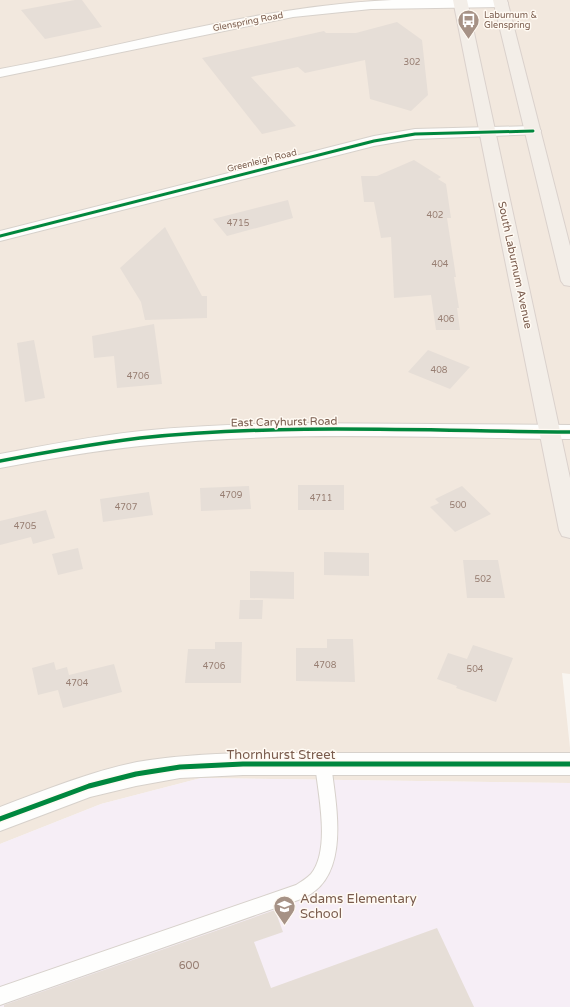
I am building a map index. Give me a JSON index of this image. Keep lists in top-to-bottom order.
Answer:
{
  "streets": {
    "main road": ["South Laburnum Avenue"],
    "street": [
      "Glenspring Road",
      "Greenleigh Road",
      "East Caryhurst Road",
      "Thornhurst Street"
    ]
  },
  "crossings": [
    ["Glenspring Road", "South Laburnum Avenue"],
    ["Greenleigh Road", "South Laburnum Avenue"],
    ["South Laburnum Avenue", "East Caryhurst Road"]
  ],
  "places": {
    "bus stop": ["Laburnum & Glenspring"],
    "school or university": ["Adams Elementary School"]
  },
  "house_numbers": [
    "302",
    "402",
    "4715",
    "404",
    "406",
    "408",
    "4706",
    "4709",
    "4711",
    "500",
    "4707",
    "4705",
    "502",
    "4708",
    "4706",
    "504",
    "4704",
    "600"
  ]
}
